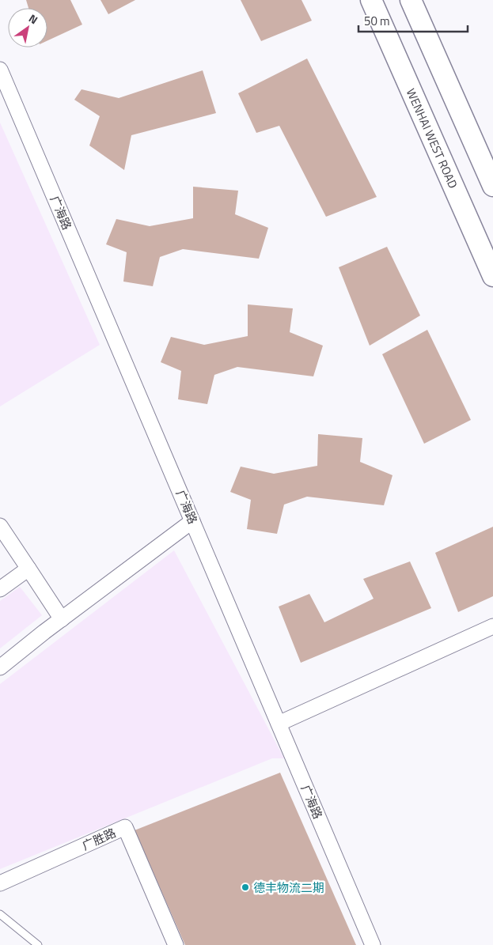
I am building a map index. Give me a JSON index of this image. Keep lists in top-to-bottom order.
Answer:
{
  "streets": {
    "main road": ["WENHAI WEST ROAD"],
    "street": ["广海路", "广胜路"]
  },
  "places": ["德丰物流二期"],
  "scale_bar": "50 m",
  "north": "top right"
}
